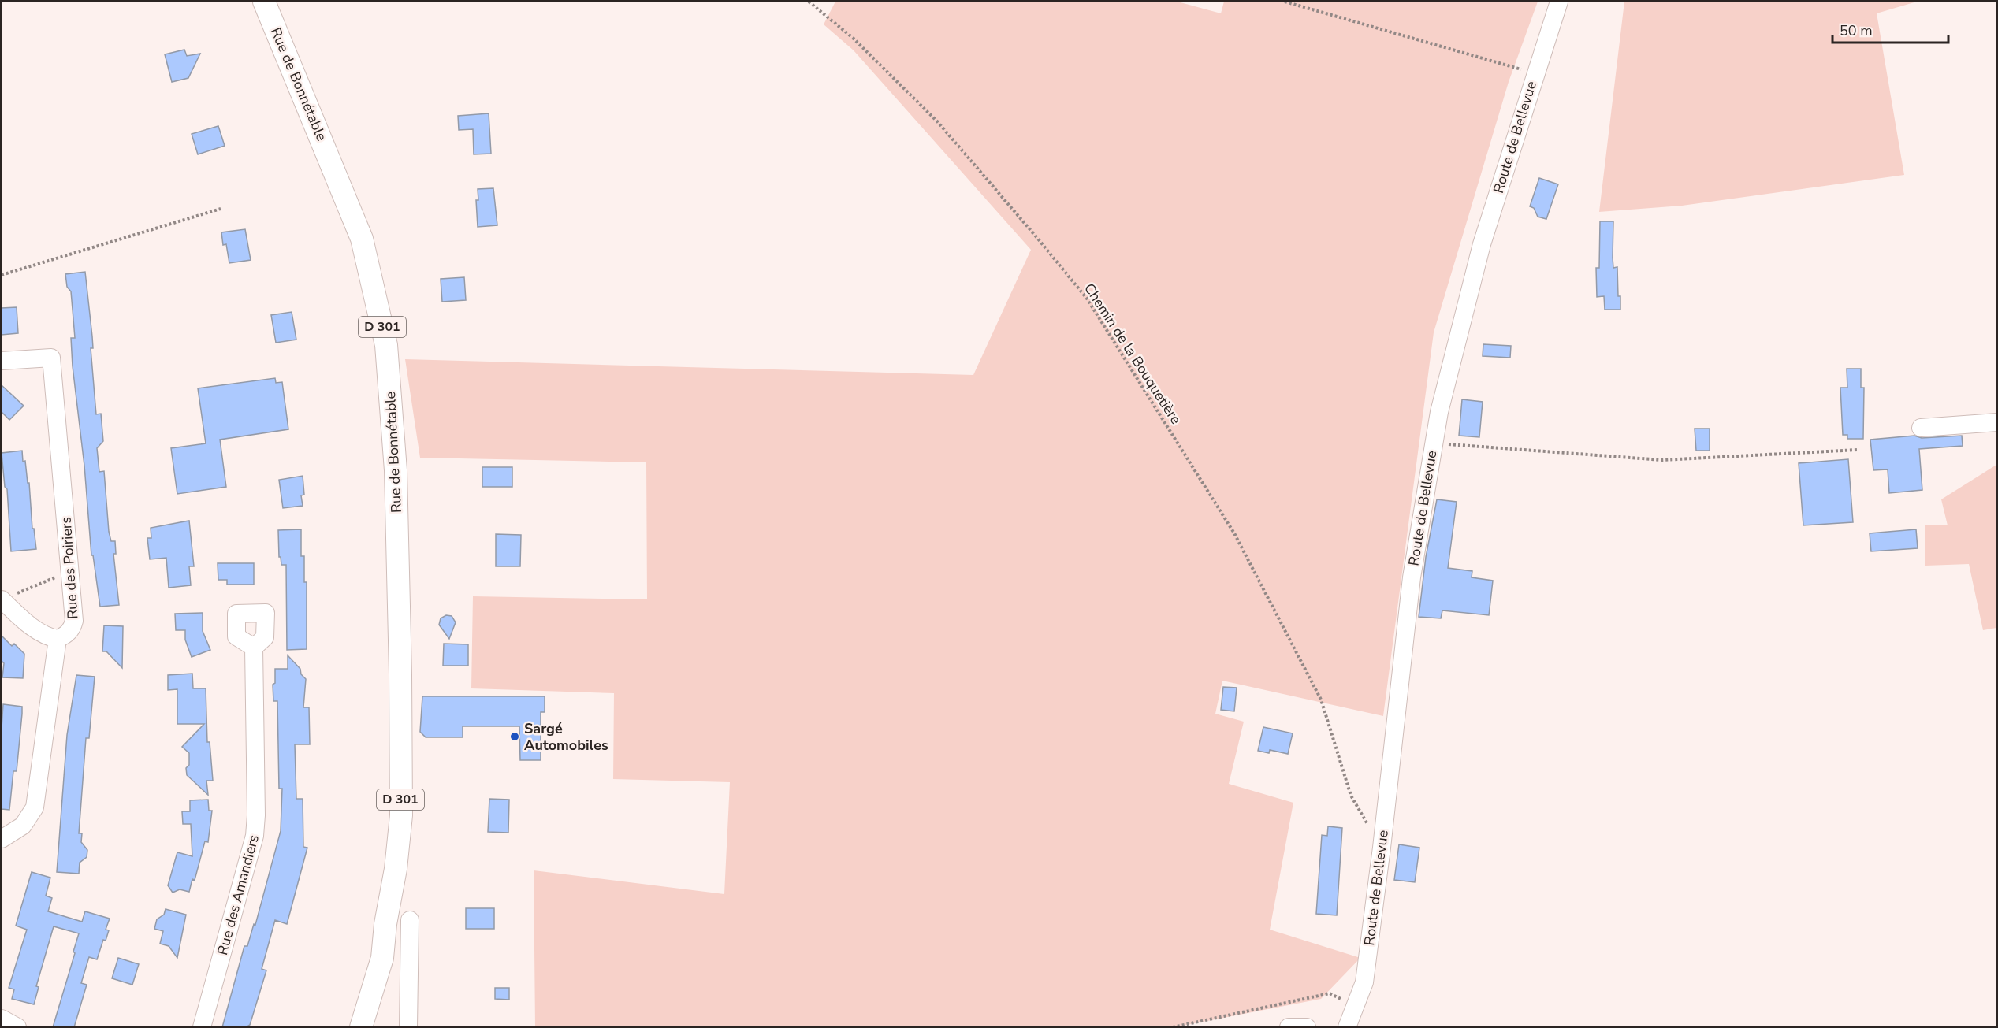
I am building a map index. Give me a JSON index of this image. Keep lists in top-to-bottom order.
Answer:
{
  "streets": {
    "main road": ["Rue de Bonnétable", "D 301"],
    "street": ["Route de Bellevue", "Rue des Poiriers", "Rue des Amandiers"],
    "path": ["Chemin de la Bouquetière"]
  },
  "crossings": [
    ["Rue de Bonnétable", "D 301"],
    ["Route de Bellevue", "Chemin de la Bouquetière"]
  ],
  "places": ["Sargé Automobiles"],
  "scale_bar": "50 m"
}
